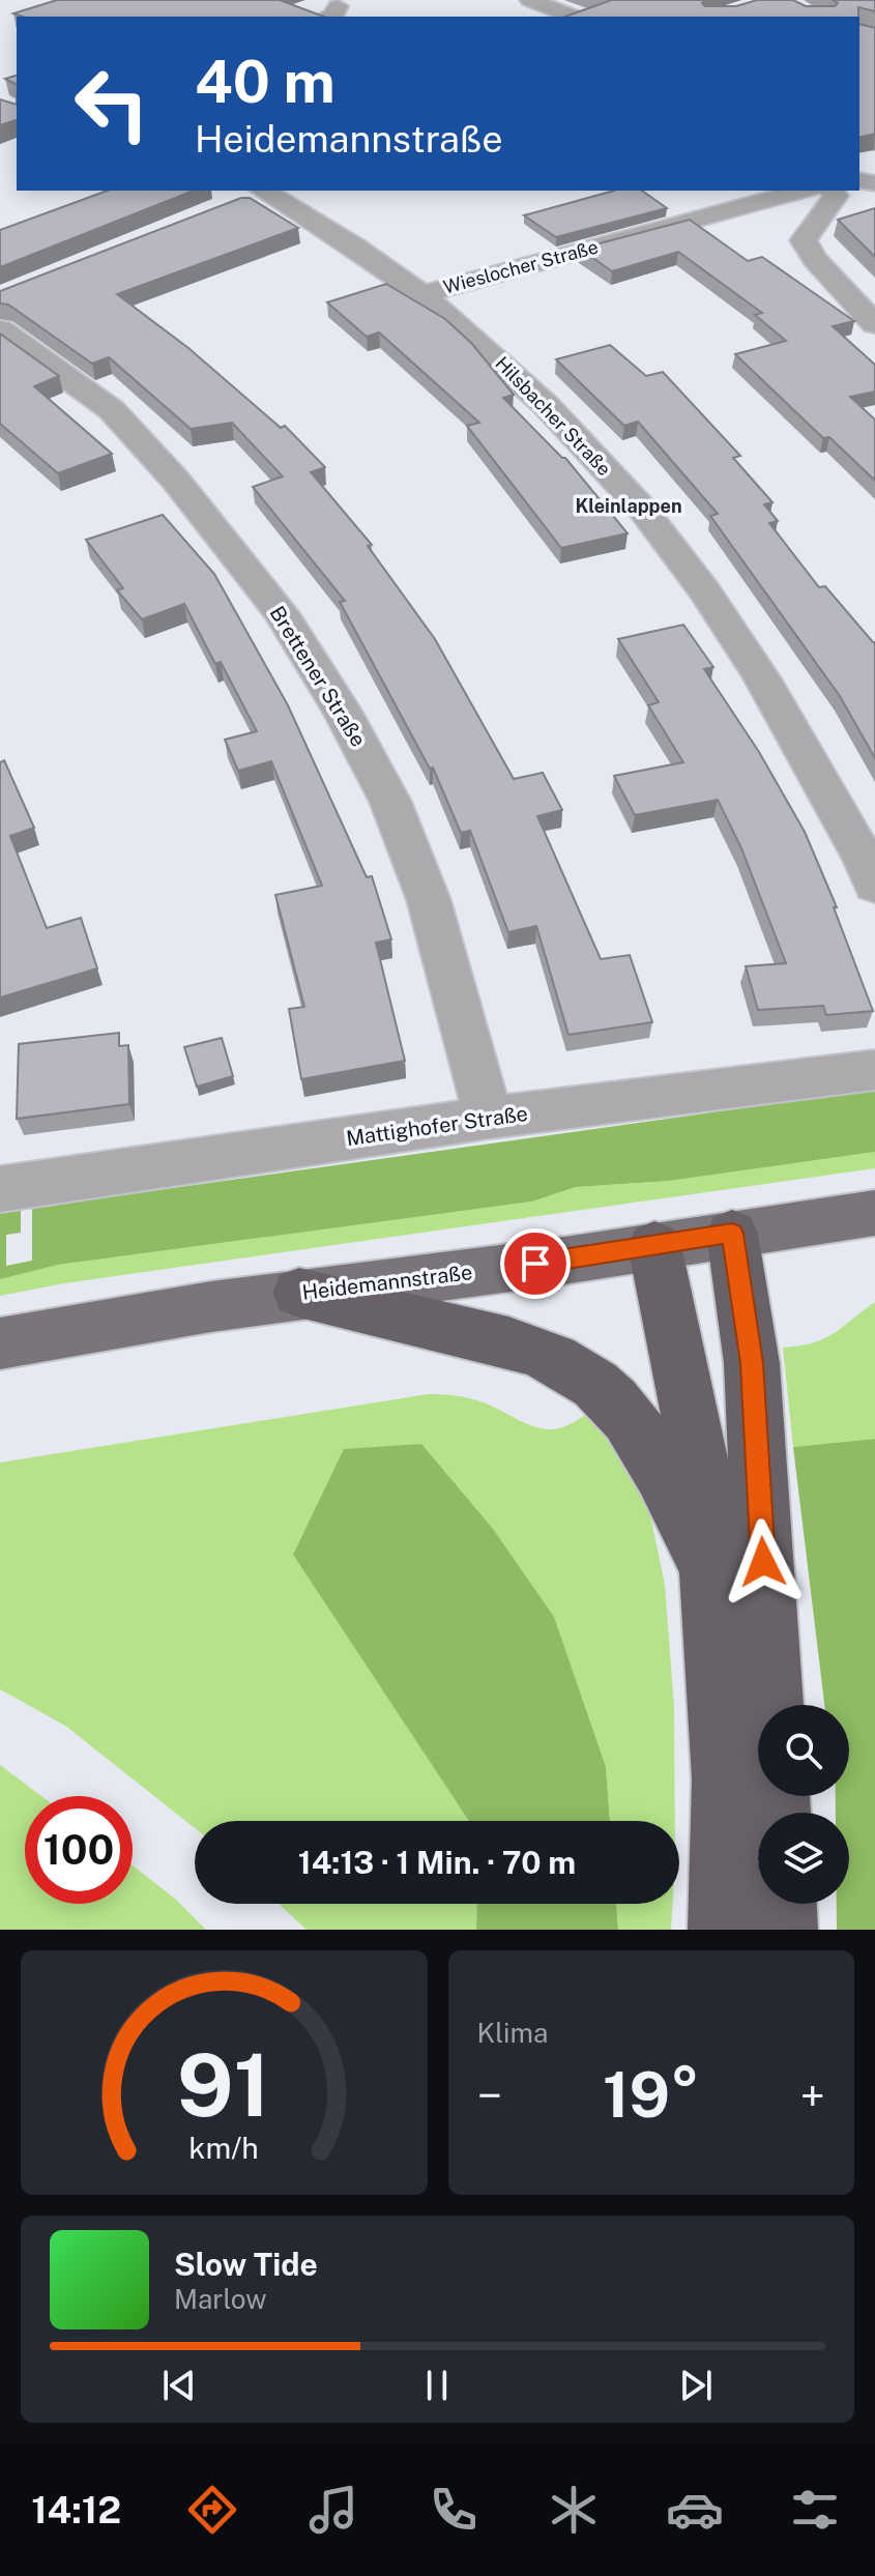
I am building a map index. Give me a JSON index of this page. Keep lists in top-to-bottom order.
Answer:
{
  "streets": {
    "main road": ["Heidemannstraße"],
    "street": [
      "Wieslocher Straße",
      "Hilsbacher Straße",
      "Brettener Straße",
      "Mattighofer Straße"
    ]
  },
  "crossings": [
    ["Wieslocher Straße", "Hilsbacher Straße"],
    ["Brettener Straße", "Mattighofer Straße"]
  ],
  "districts": ["Kleinlappen"],
  "page": {
    "turn": ["40 m", "Heidemannstraße"],
    "limit": "100",
    "trip": "14:13 · 1 Min. · 70 m",
    "tile": "Klima",
    "heat": ["−", "19°", "+"],
    "song": ["Slow Tide", "Marlow"],
    "tabs": "14:12",
    "gauge": ["91", "km/h"]
  }
}
